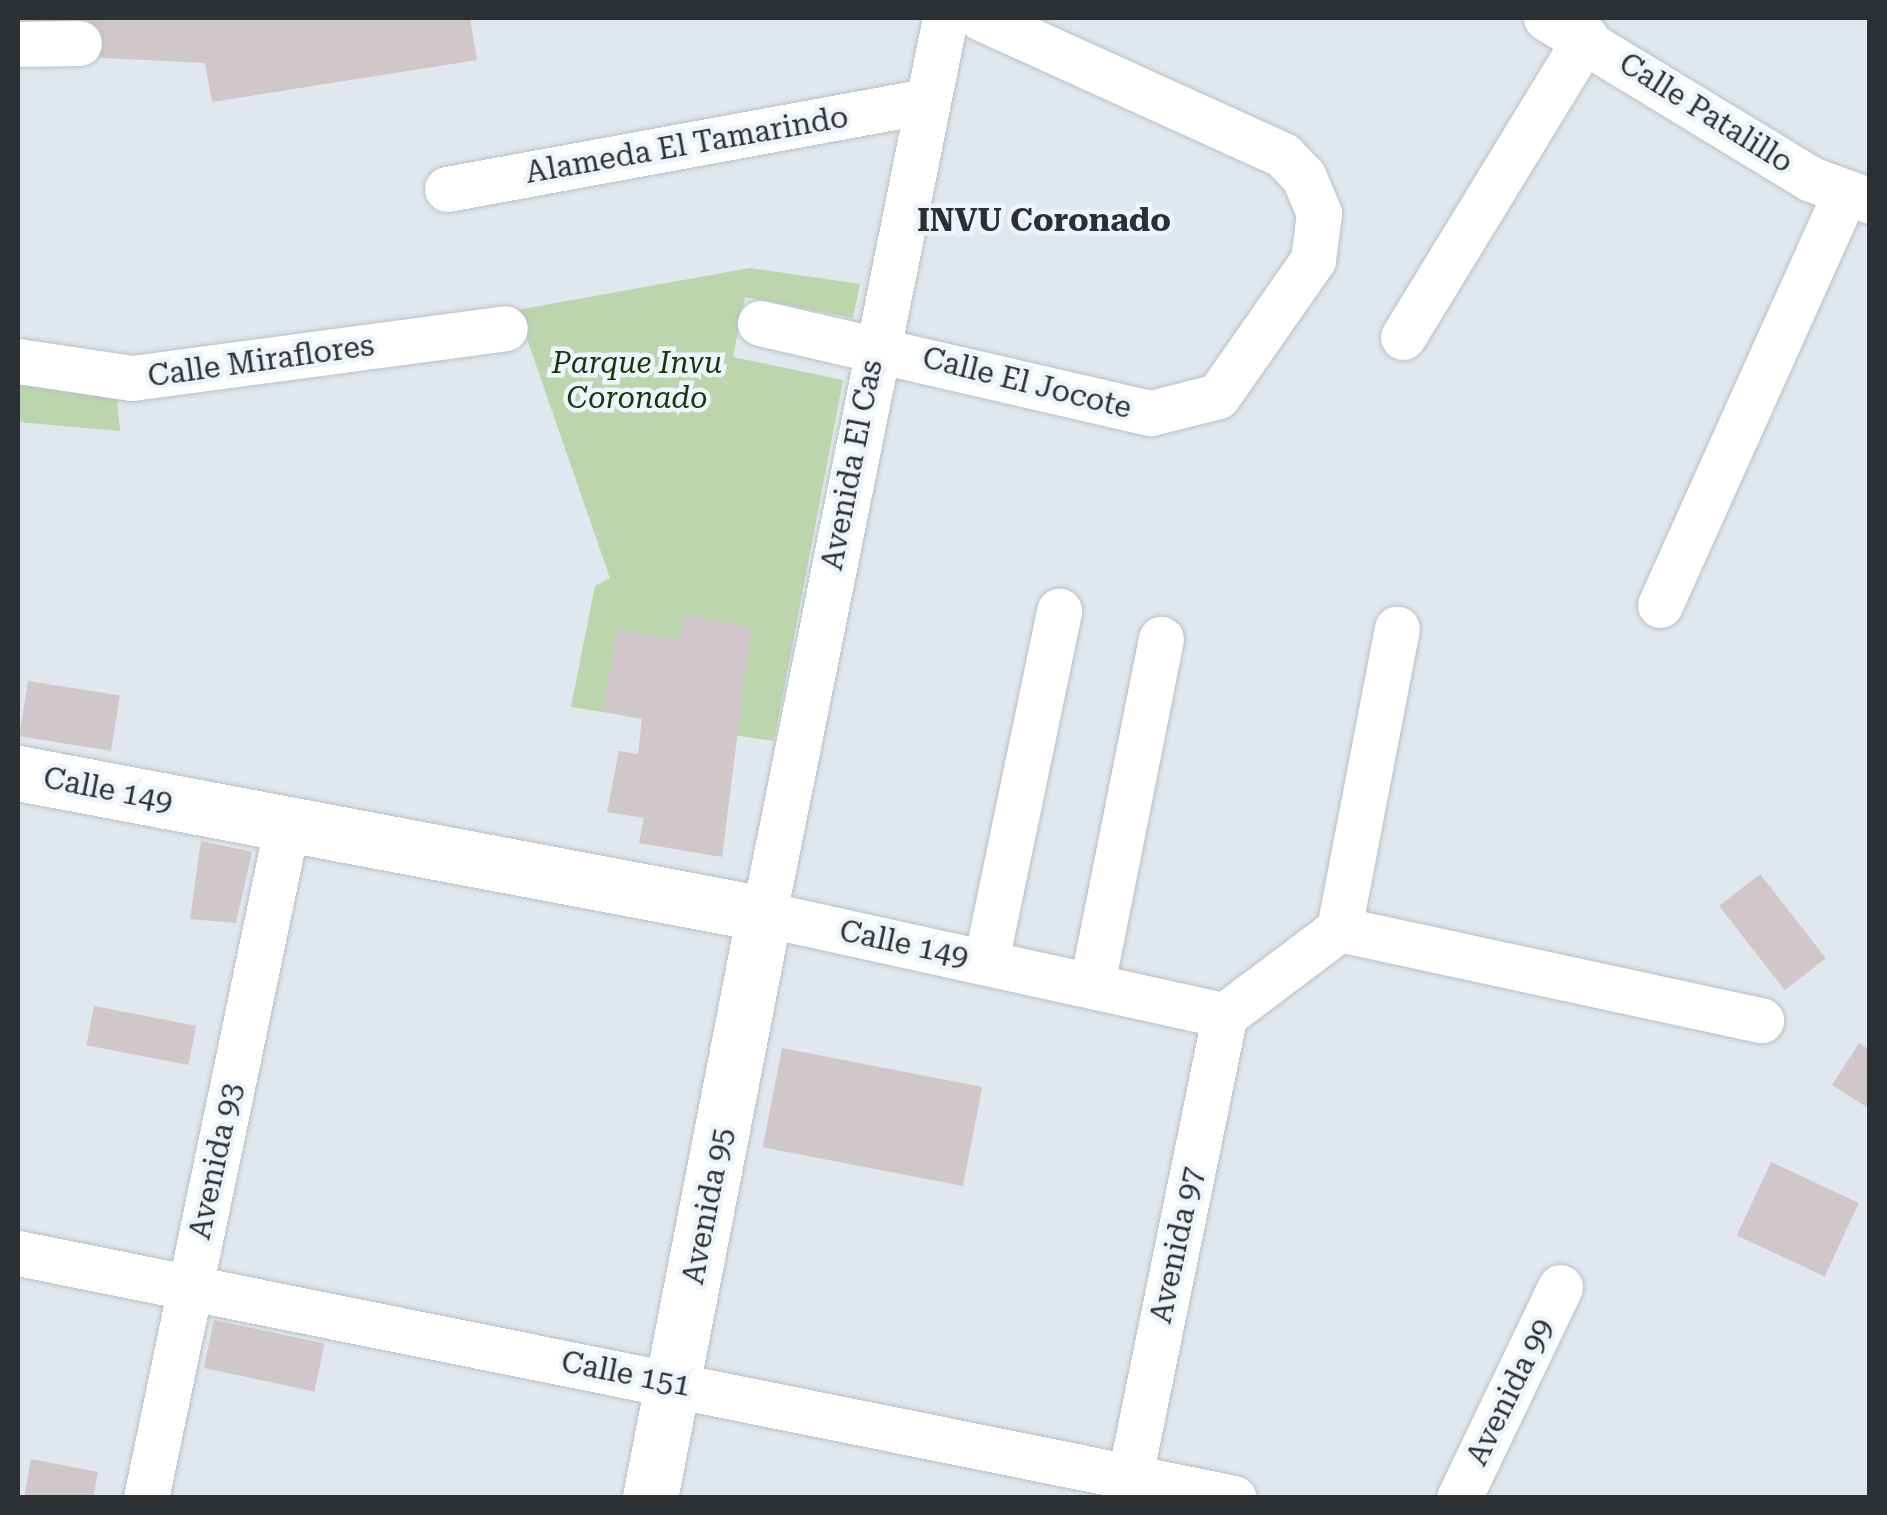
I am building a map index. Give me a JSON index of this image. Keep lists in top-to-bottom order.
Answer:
{
  "streets": {
    "main road": ["Calle 149", "Avenida 95"],
    "street": [
      "Calle Patalillo",
      "Alameda El Tamarindo",
      "Calle Miraflores",
      "Calle El Jocote",
      "Avenida El Cas",
      "Avenida 93",
      "Avenida 97",
      "Calle 151",
      "Avenida 99"
    ]
  },
  "crossings": [
    ["Alameda El Tamarindo", "Avenida El Cas"],
    ["Calle El Jocote", "Avenida El Cas"],
    ["Avenida El Cas", "Calle 149"],
    ["Avenida El Cas", "Avenida 95"],
    ["Calle 149", "Avenida 93"],
    ["Calle 149", "Avenida 95"],
    ["Calle 149", "Avenida 97"],
    ["Avenida 93", "Calle 151"],
    ["Avenida 95", "Calle 151"],
    ["Avenida 97", "Calle 151"]
  ],
  "districts": ["INVU Coronado"],
  "parks": ["Parque Invu Coronado"]
}
